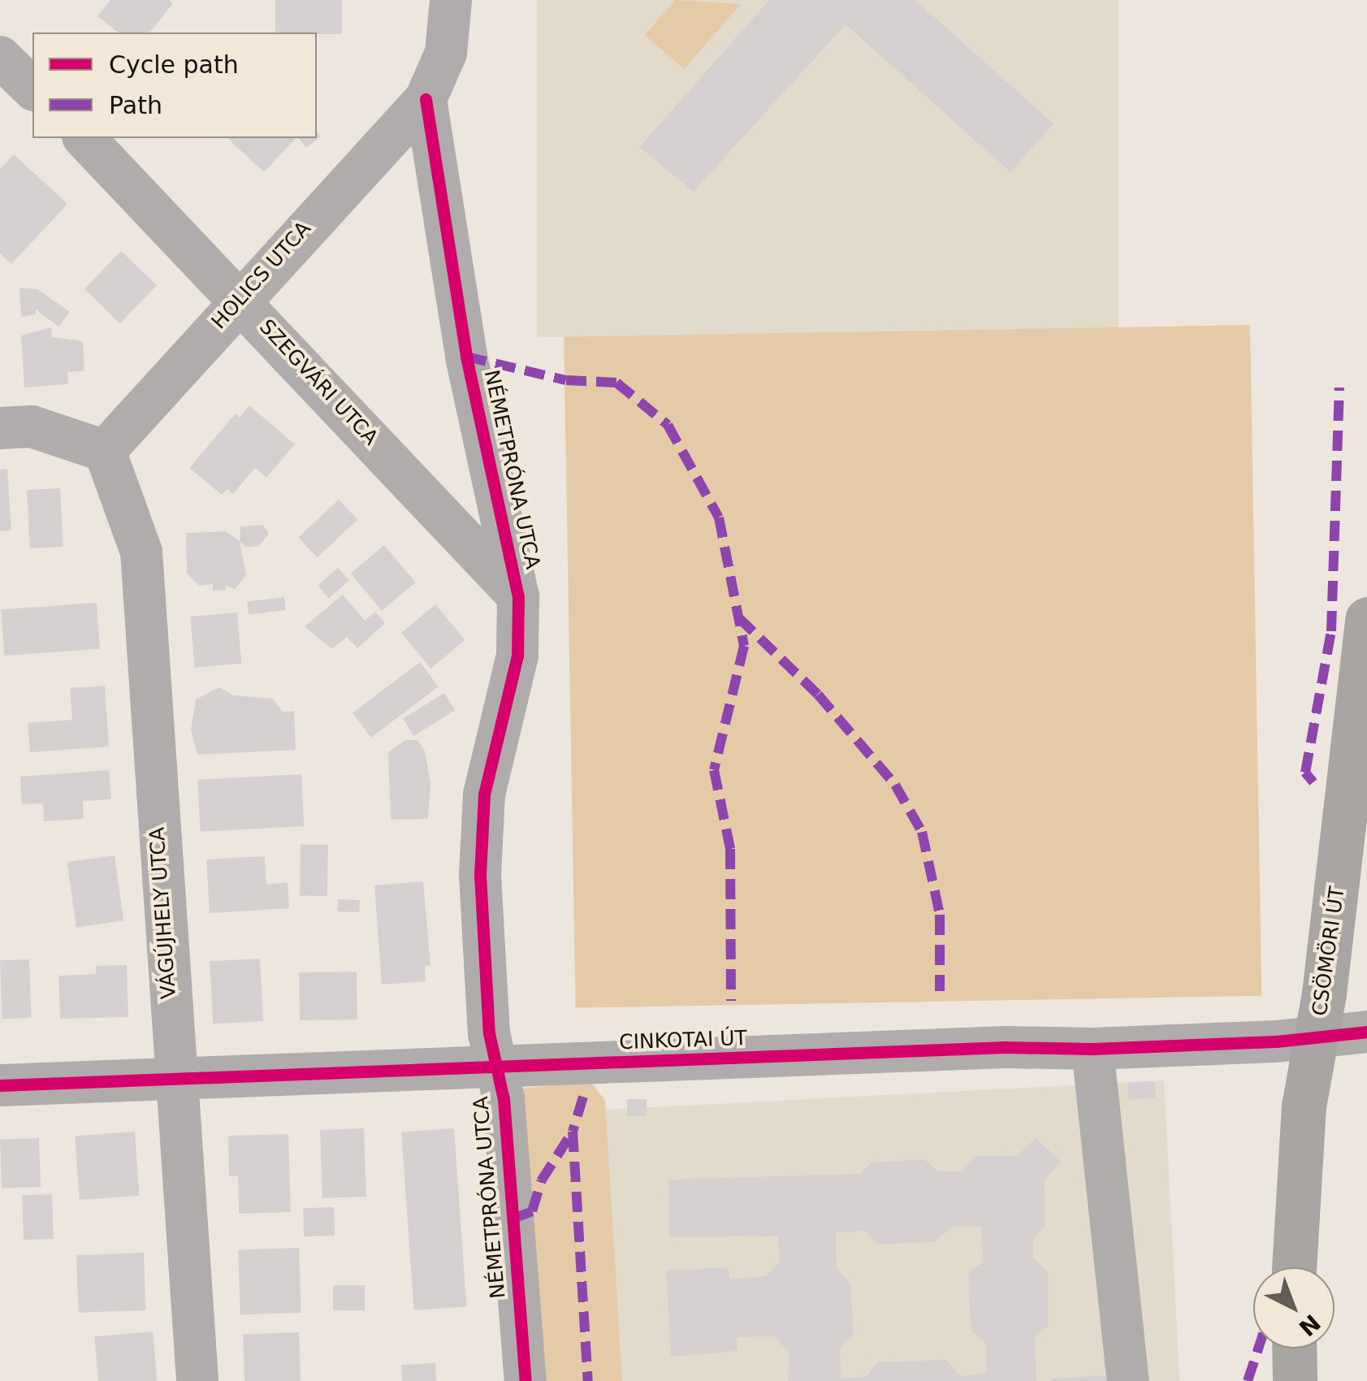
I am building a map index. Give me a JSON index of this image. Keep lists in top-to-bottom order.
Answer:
{
  "streets": {
    "main road": ["CSÖMÖRI ÚT"],
    "street": [
      "HOLICS UTCA",
      "SZEGVÁRI UTCA",
      "NÉMETPRÓNA UTCA",
      "VÁGÚJHELY UTCA",
      "CINKOTAI ÚT"
    ]
  },
  "crossings": [
    ["HOLICS UTCA", "SZEGVÁRI UTCA"],
    ["HOLICS UTCA", "NÉMETPRÓNA UTCA"],
    ["HOLICS UTCA", "VÁGÚJHELY UTCA"],
    ["SZEGVÁRI UTCA", "NÉMETPRÓNA UTCA"],
    ["NÉMETPRÓNA UTCA", "CINKOTAI ÚT"],
    ["VÁGÚJHELY UTCA", "CINKOTAI ÚT"],
    ["CSÖMÖRI ÚT", "CINKOTAI ÚT"]
  ],
  "legend": ["Cycle path", "Path"],
  "north": "bottom right"
}
